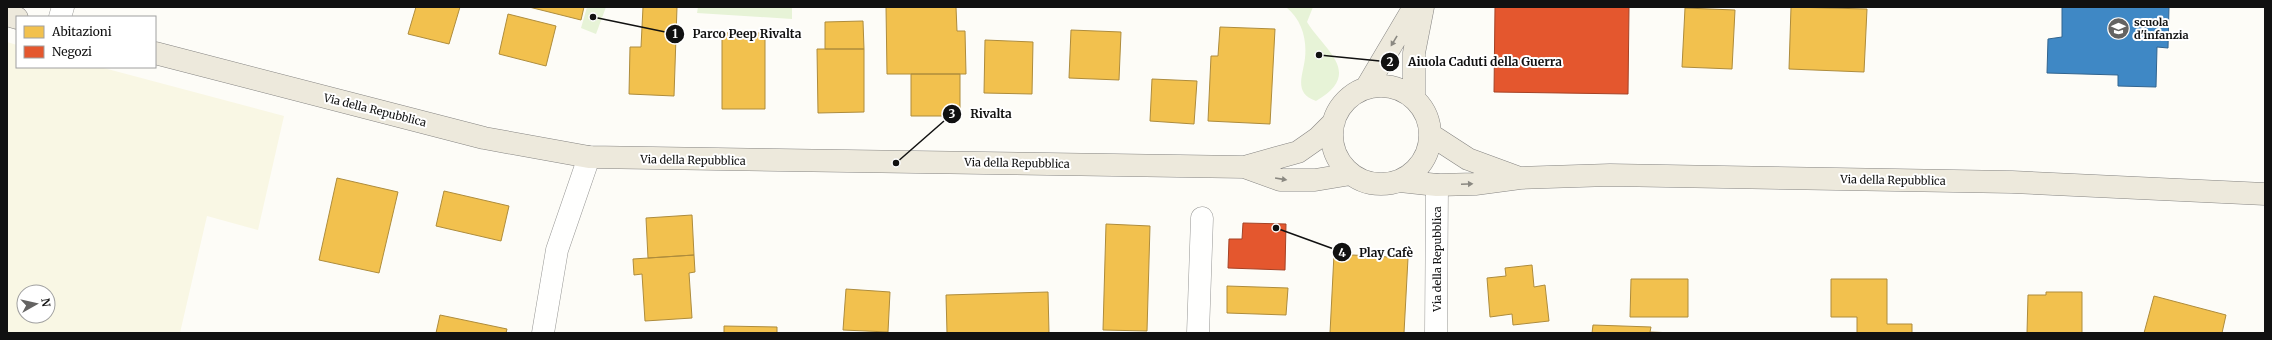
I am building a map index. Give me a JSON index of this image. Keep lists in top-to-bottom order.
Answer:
{
  "streets": {
    "main road": ["Via della Repubblica"]
  },
  "places": {
    "other": [
      "Parco Peep Rivalta",
      "Aiuola Caduti della Guerra",
      "Rivalta",
      "Play Cafè"
    ],
    "school or university": ["scuola d'infanzia"]
  },
  "legend": ["Abitazioni", "Negozi"],
  "north": "right"
}
